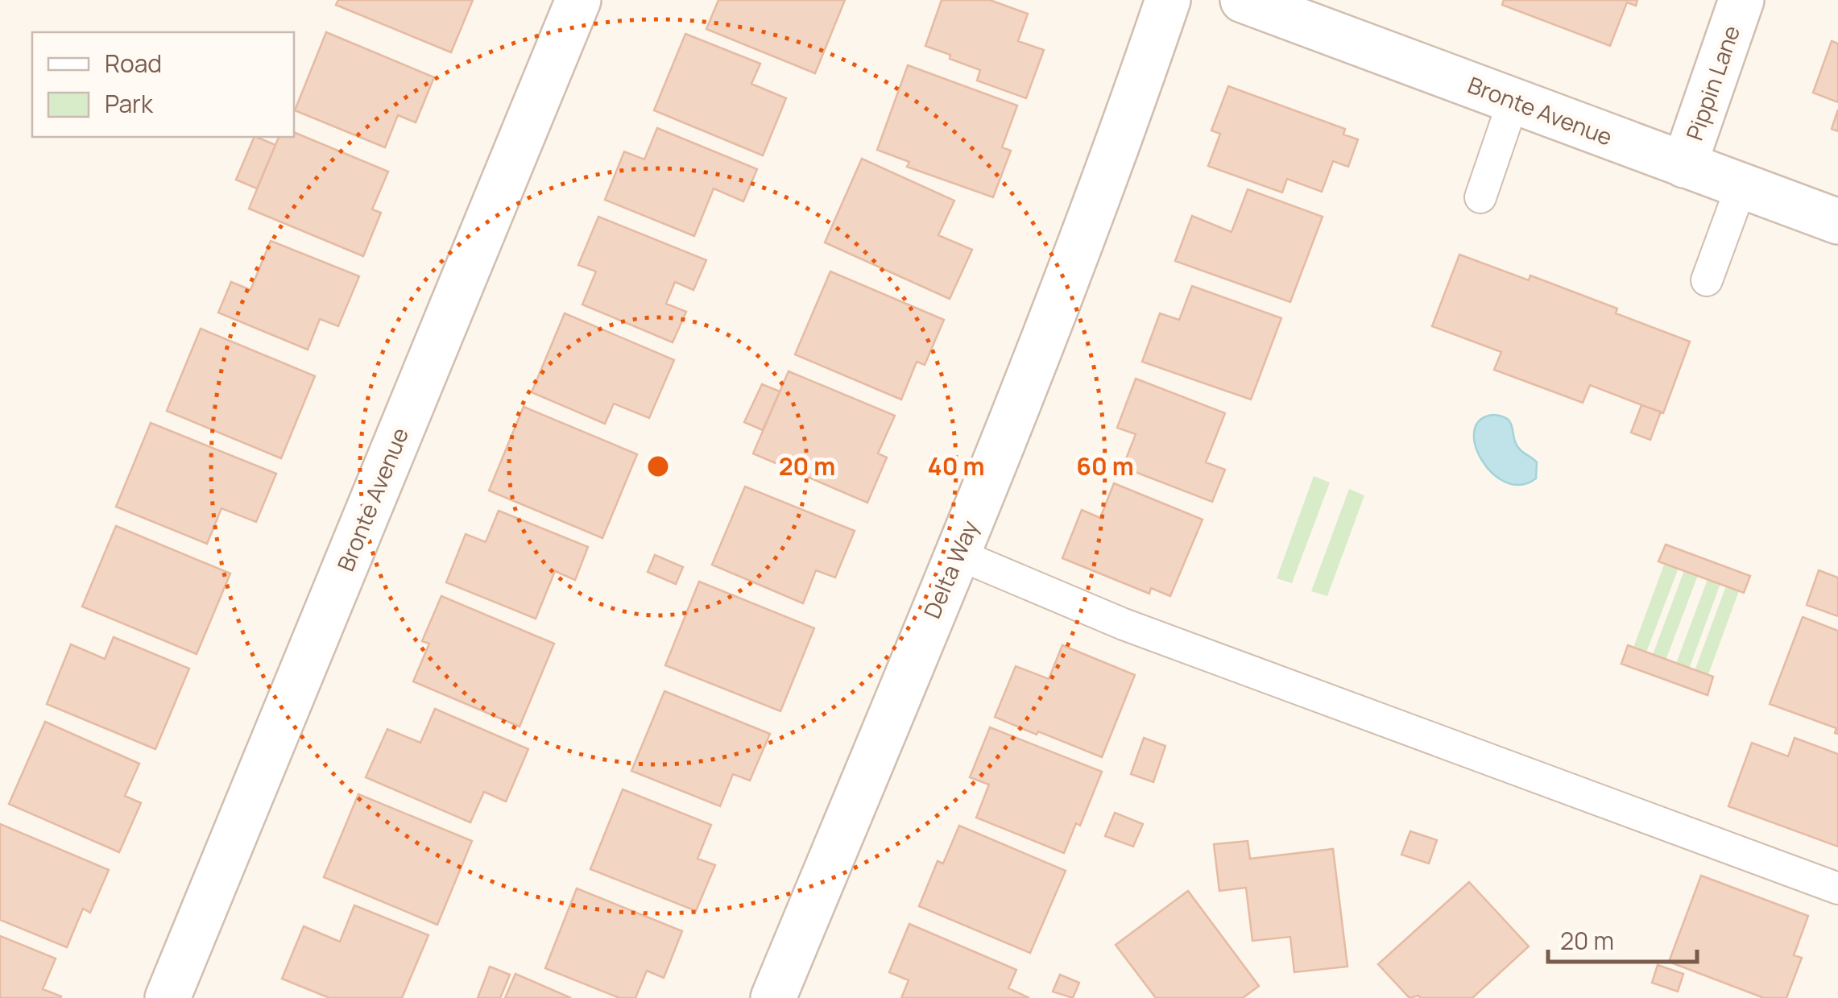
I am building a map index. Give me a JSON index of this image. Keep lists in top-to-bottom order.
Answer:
{
  "streets": {
    "street": ["Pippin Lane", "Bronte Avenue", "Delta Way"]
  },
  "crossings": [
    ["Pippin Lane", "Bronte Avenue"]
  ],
  "legend": ["Road", "Park"],
  "scale_bar": "20 m",
  "rings": ["20 m", "40 m", "60 m"]
}
